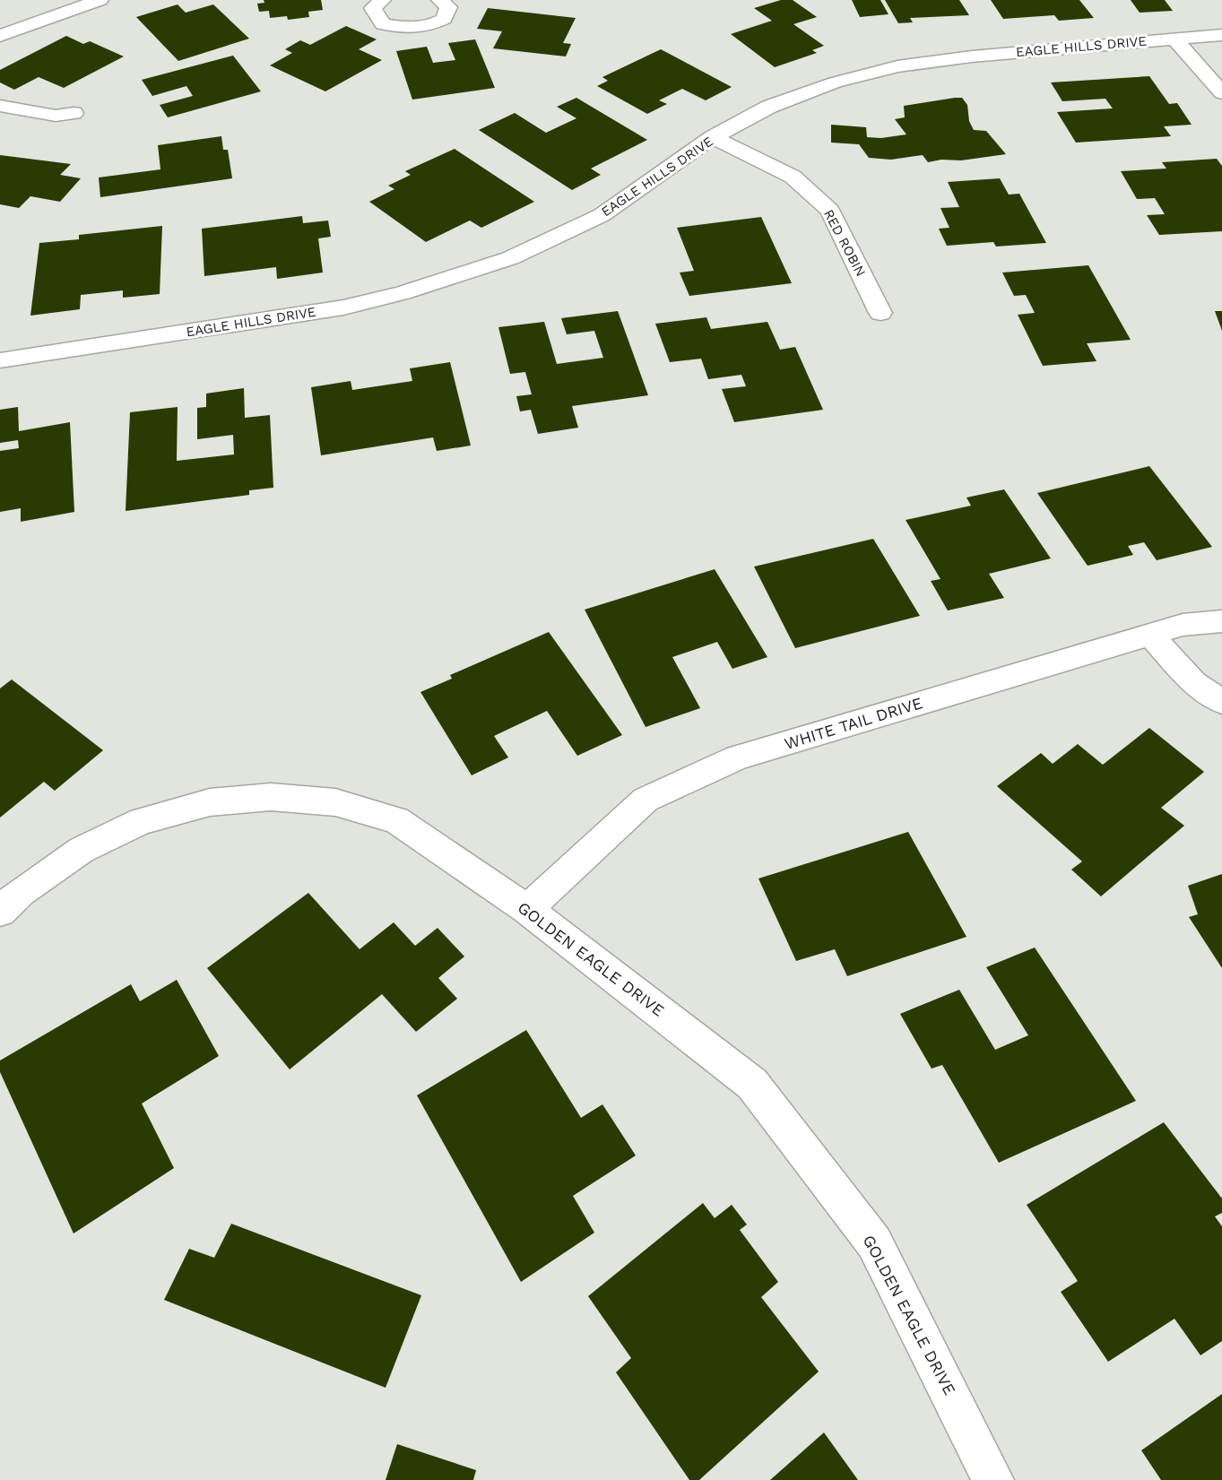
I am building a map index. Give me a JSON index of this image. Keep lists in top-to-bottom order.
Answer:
{
  "streets": {
    "street": [
      "EAGLE HILLS DRIVE",
      "RED ROBIN",
      "WHITE TAIL DRIVE",
      "GOLDEN EAGLE DRIVE"
    ]
  },
  "crossings": [
    ["EAGLE HILLS DRIVE", "RED ROBIN"],
    ["WHITE TAIL DRIVE", "GOLDEN EAGLE DRIVE"]
  ]
}
